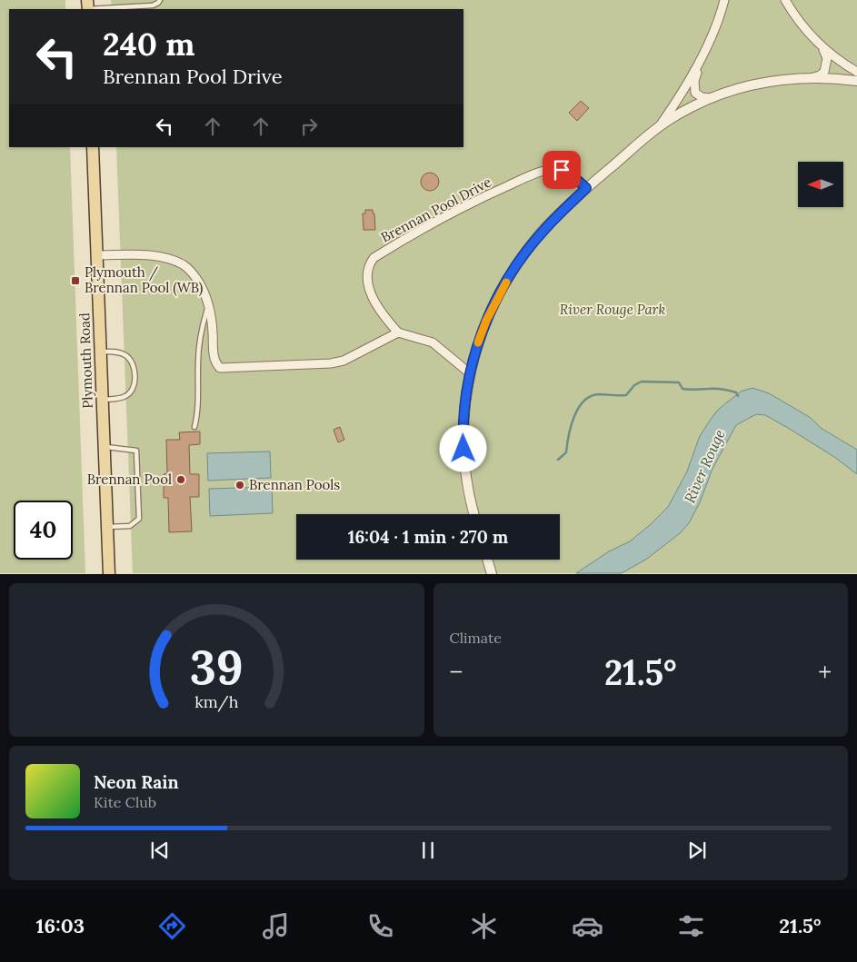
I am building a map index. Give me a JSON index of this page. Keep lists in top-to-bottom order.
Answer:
{
  "streets": {
    "main road": ["Plymouth Road"],
    "street": ["Brennan Pool Drive"]
  },
  "water": ["River Rouge"],
  "parks": ["River Rouge Park"],
  "places": {
    "transit": ["Plymouth / Brennan Pool (WB)"],
    "other": ["Brennan Pool", "Brennan Pools"]
  },
  "north": "left",
  "page": {
    "turn": ["240 m", "Brennan Pool Drive"],
    "limit": "40",
    "trip": "16:04 · 1 min · 270 m",
    "tile": "Climate",
    "heat": ["−", "21.5°", "+"],
    "song": ["Neon Rain", "Kite Club"],
    "tabs": ["16:03", "21.5°"],
    "gauge": ["39", "km/h"]
  }
}
